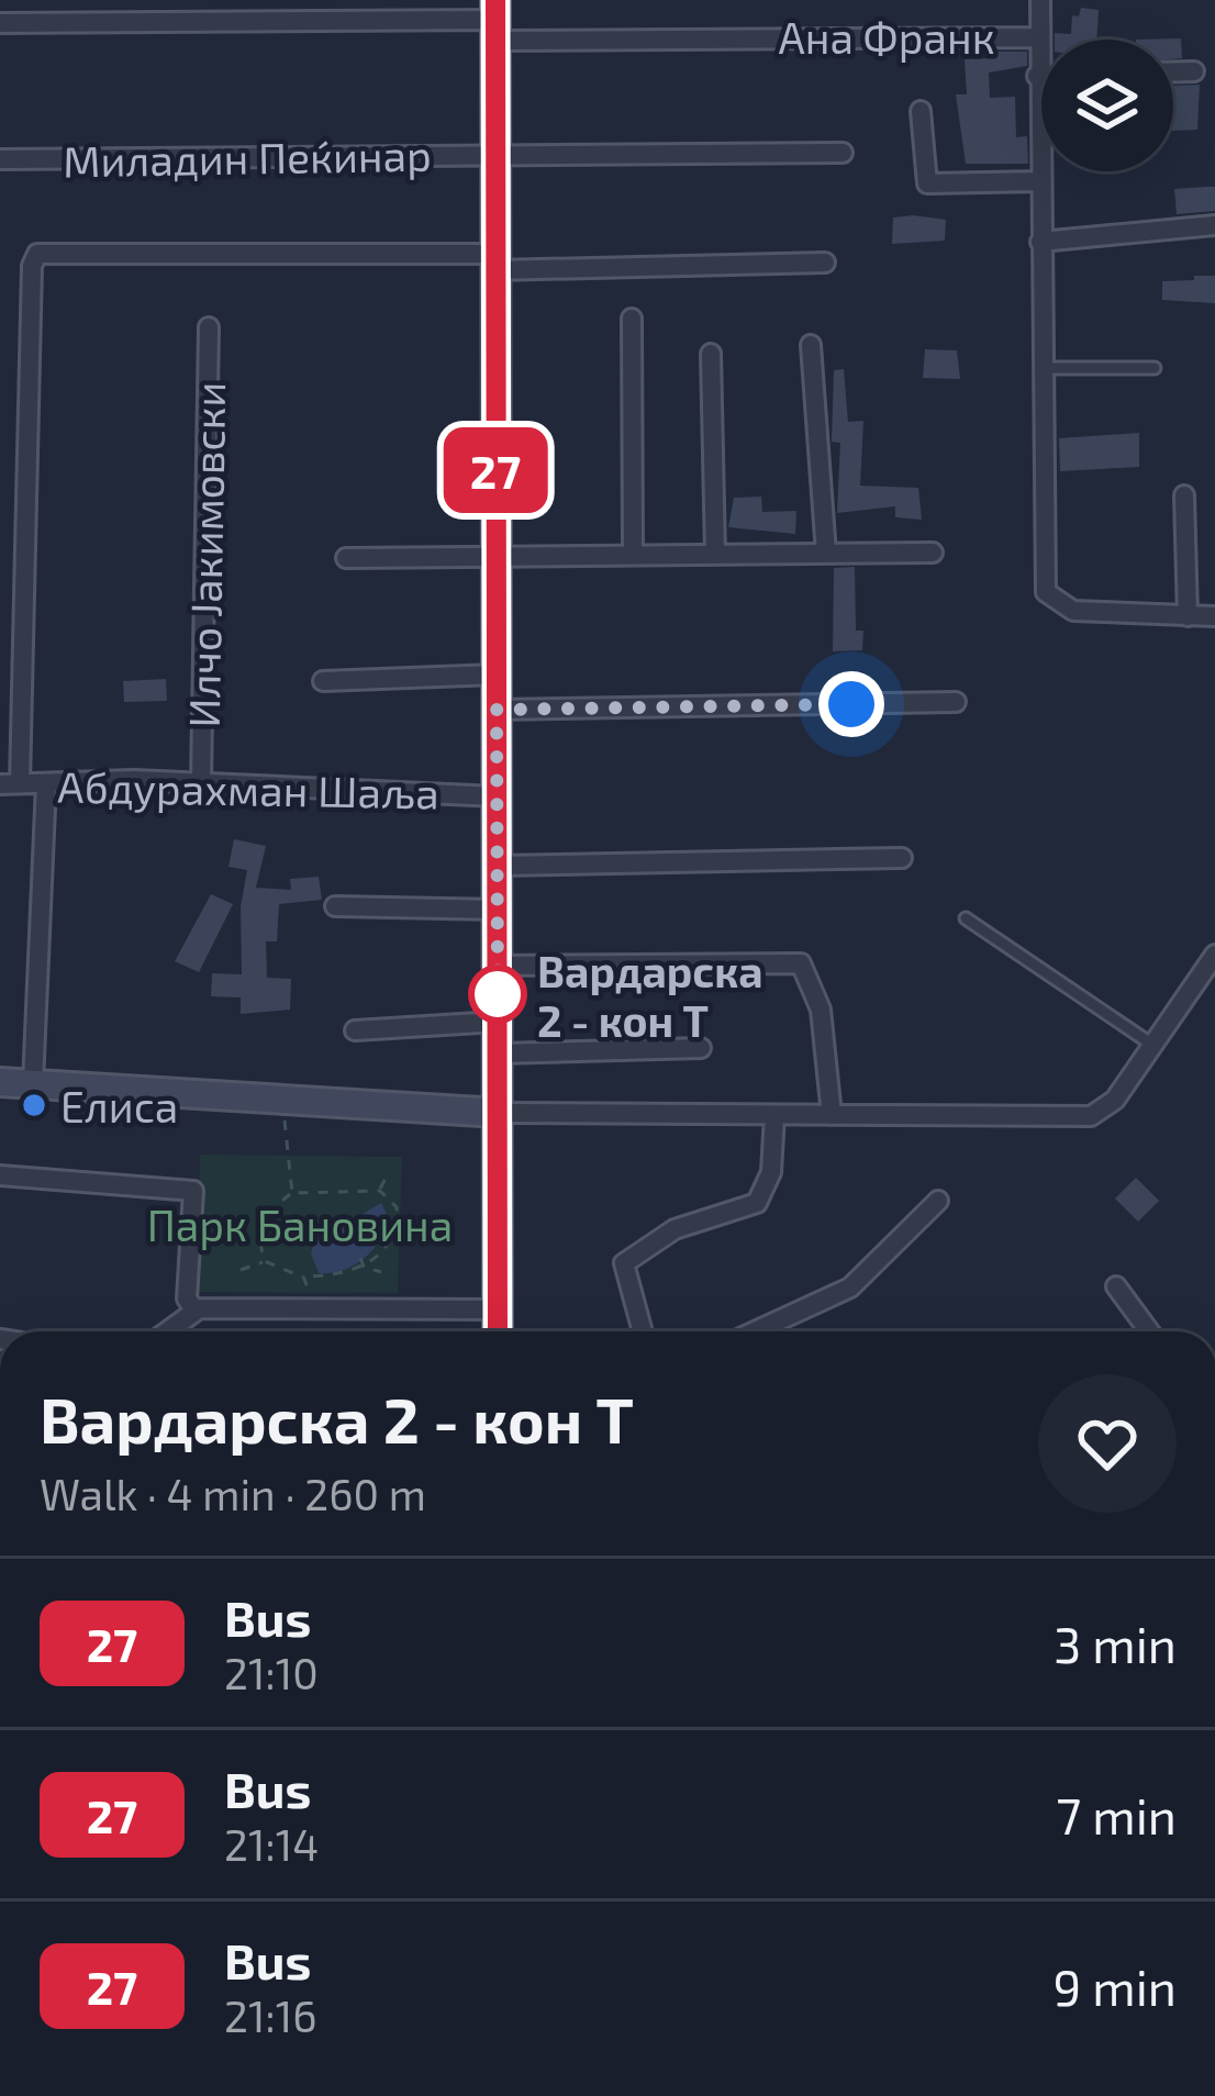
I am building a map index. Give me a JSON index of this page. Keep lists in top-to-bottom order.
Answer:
{
  "streets": {
    "street": [
      "Ана Франк",
      "Миладин Пеќинар",
      "Илчо Јакимовски",
      "Абдурахман Шаља"
    ]
  },
  "crossings": [
    ["Илчо Јакимовски", "Абдурахман Шаља"]
  ],
  "parks": ["Парк Бановина"],
  "places": ["Вардарска 2 - кон Т", "Елиса"],
  "lines": ["bus line 27"],
  "page": {
    "on_map": "27",
    "heading": ["Вардарска 2 - кон Т", "Walk · 4 min · 260 m"],
    "list": [
      {
        "mark": "27",
        "name": "Bus",
        "note": "21:10",
        "value": "3 min"
      },
      {
        "mark": "27",
        "name": "Bus",
        "note": "21:14",
        "value": "7 min"
      },
      {
        "mark": "27",
        "name": "Bus",
        "note": "21:16",
        "value": "9 min"
      }
    ]
  }
}
